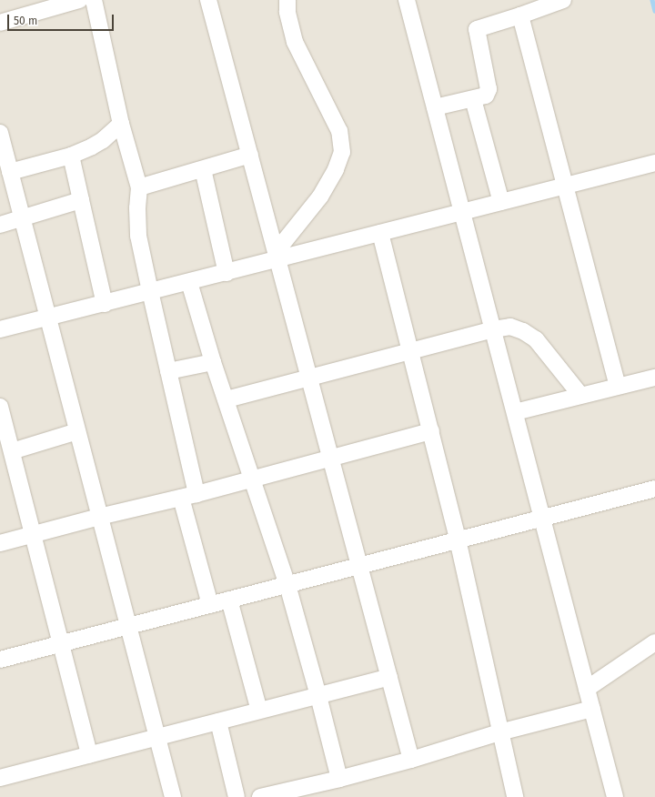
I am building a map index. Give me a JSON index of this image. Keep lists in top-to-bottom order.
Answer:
{
  "scale_bar": "50 m"
}
